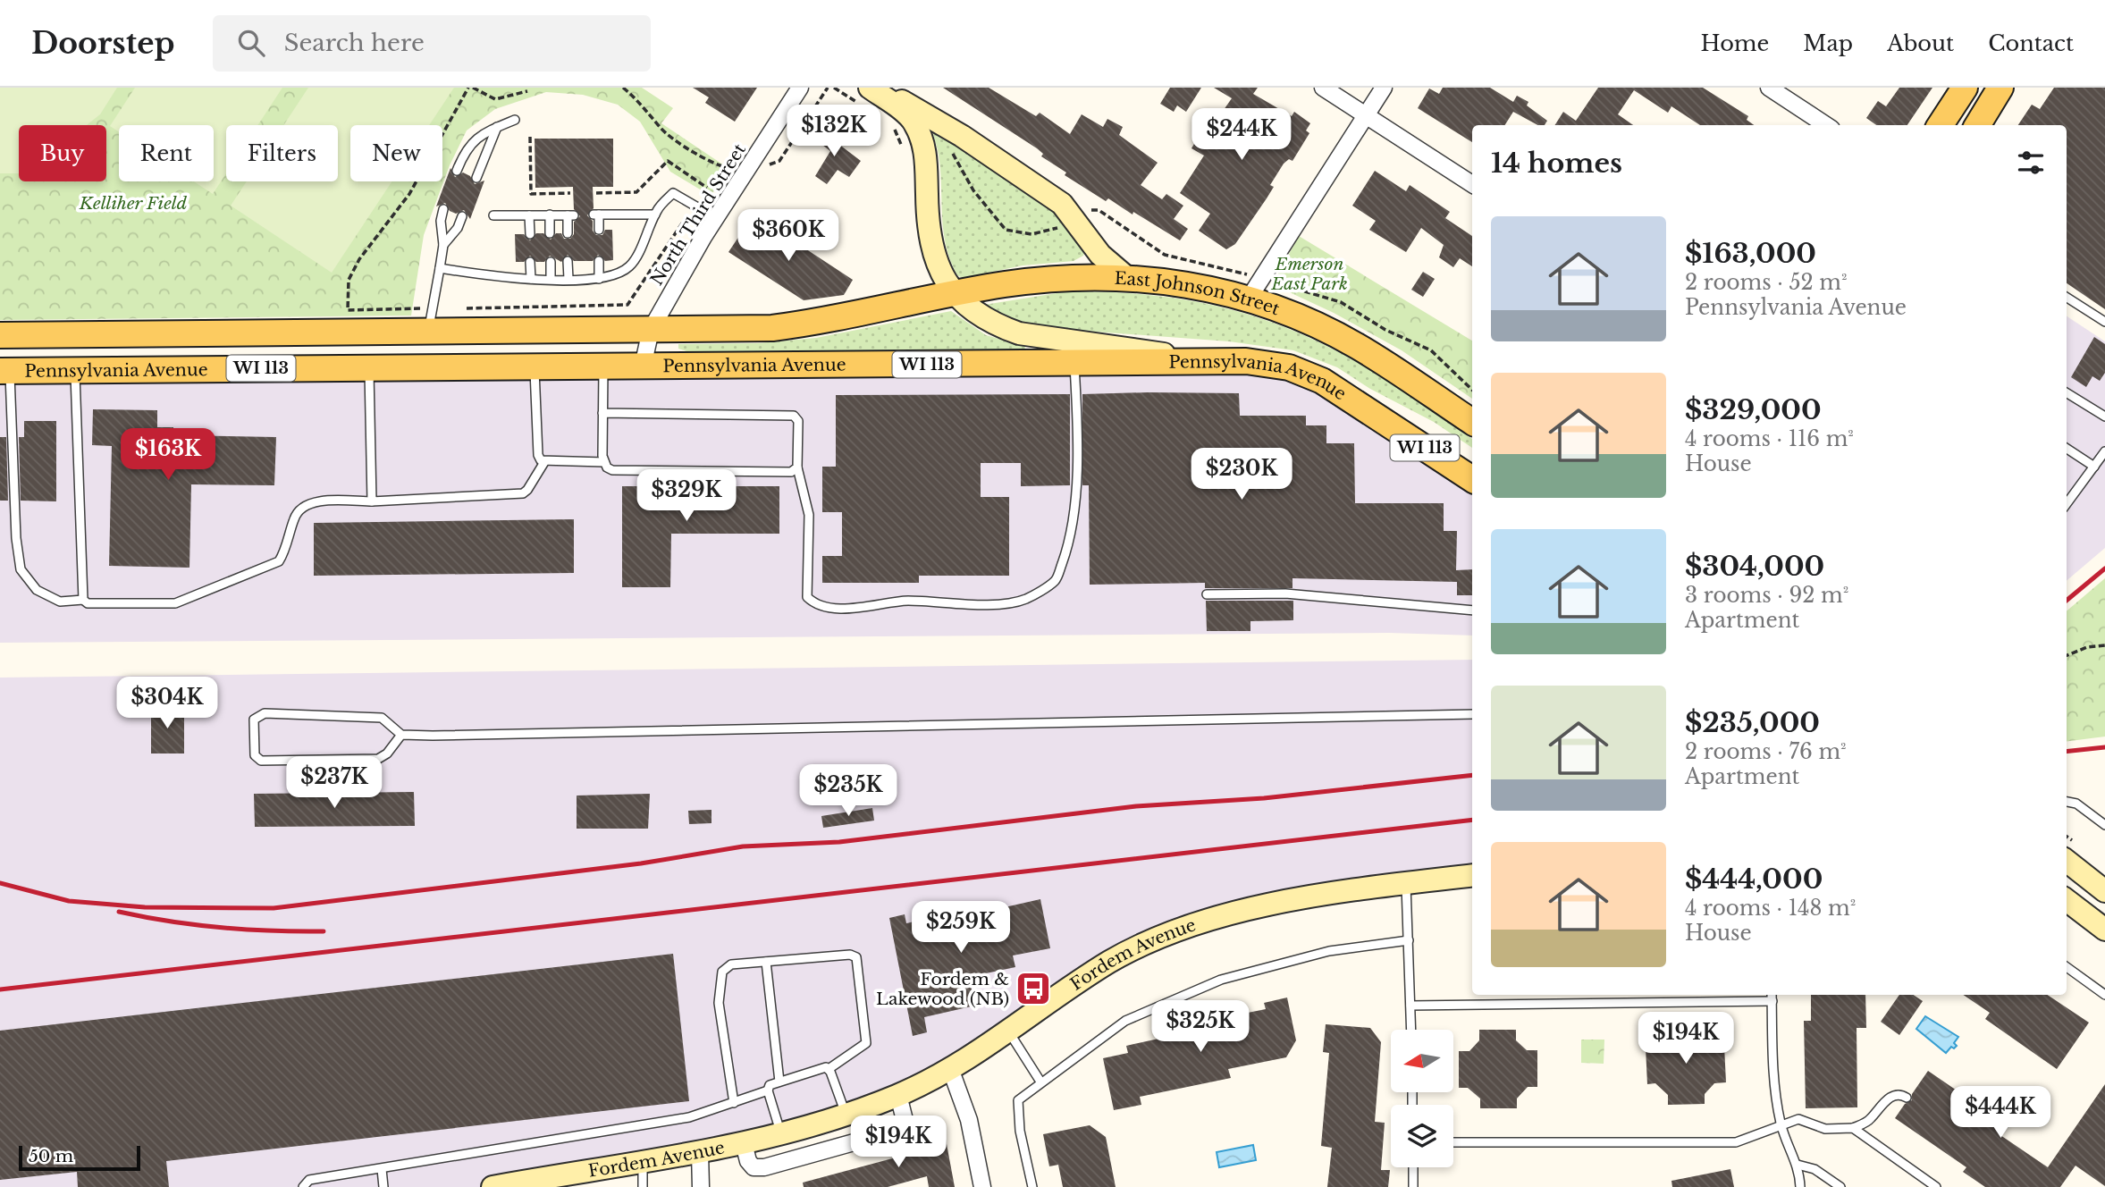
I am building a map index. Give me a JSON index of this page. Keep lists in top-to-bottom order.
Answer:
{
  "streets": {
    "main road": ["East Johnson Street", "WI 113", "Pennsylvania Avenue"],
    "street": ["North Third Street", "Fordem Avenue"]
  },
  "crossings": [
    ["North Third Street", "Pennsylvania Avenue"],
    ["East Johnson Street", "Pennsylvania Avenue"]
  ],
  "parks": ["Kelliher Field", "Emerson East Park"],
  "places": {
    "bus stop": ["Fordem & Lakewood (NB)"]
  },
  "scale_bar": "50 m",
  "north": "left",
  "page": {
    "header": "Doorstep",
    "search": "Search here",
    "nav": [
      "Home",
      "Map",
      "About",
      "Contact"
    ],
    "price": [
      "$132K",
      "$244K",
      "$360K",
      "$163K",
      "$230K",
      "$329K",
      "$304K",
      "$237K",
      "$235K",
      "$259K",
      "$325K",
      "$194K",
      "$444K",
      "$194K"
    ],
    "chip": [
      "Buy",
      "Rent",
      "Filters",
      "New"
    ],
    "heading": "14 homes",
    "list": [
      {
        "name": "$163,000",
        "note": "2 rooms · 52 m² · Pennsylvania Avenue"
      },
      {
        "name": "$329,000",
        "note": "4 rooms · 116 m² · House"
      },
      {
        "name": "$304,000",
        "note": "3 rooms · 92 m² · Apartment"
      },
      {
        "name": "$235,000",
        "note": "2 rooms · 76 m² · Apartment"
      },
      {
        "name": "$444,000",
        "note": "4 rooms · 148 m² · House"
      }
    ],
    "scale": "50 m"
  }
}
